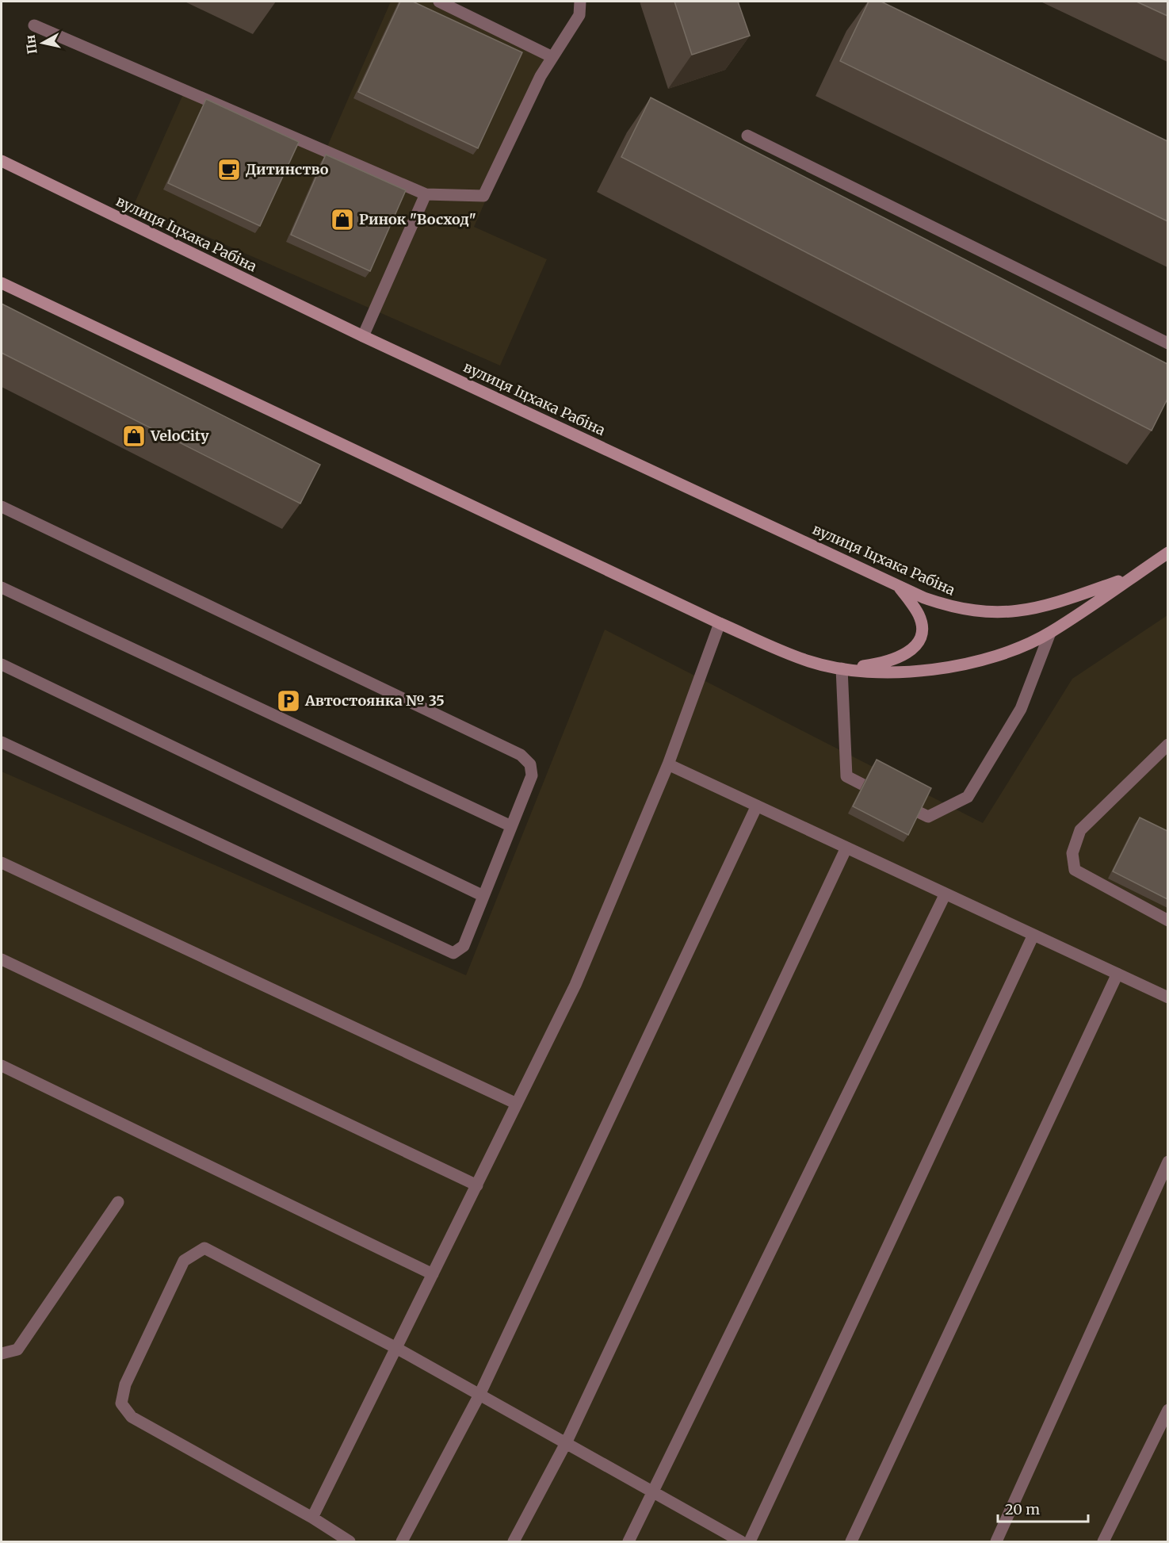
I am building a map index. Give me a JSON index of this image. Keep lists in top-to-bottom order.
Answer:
{
  "streets": {
    "main road": ["вулиця Іцхака Рабіна"]
  },
  "places": {
    "cafe": ["Дитинство"],
    "shop": ["Ринок \"Восход\"", "VeloCity"],
    "parking": ["Автостоянка № 35"]
  },
  "scale_bar": "20 m",
  "north": "left"
}
